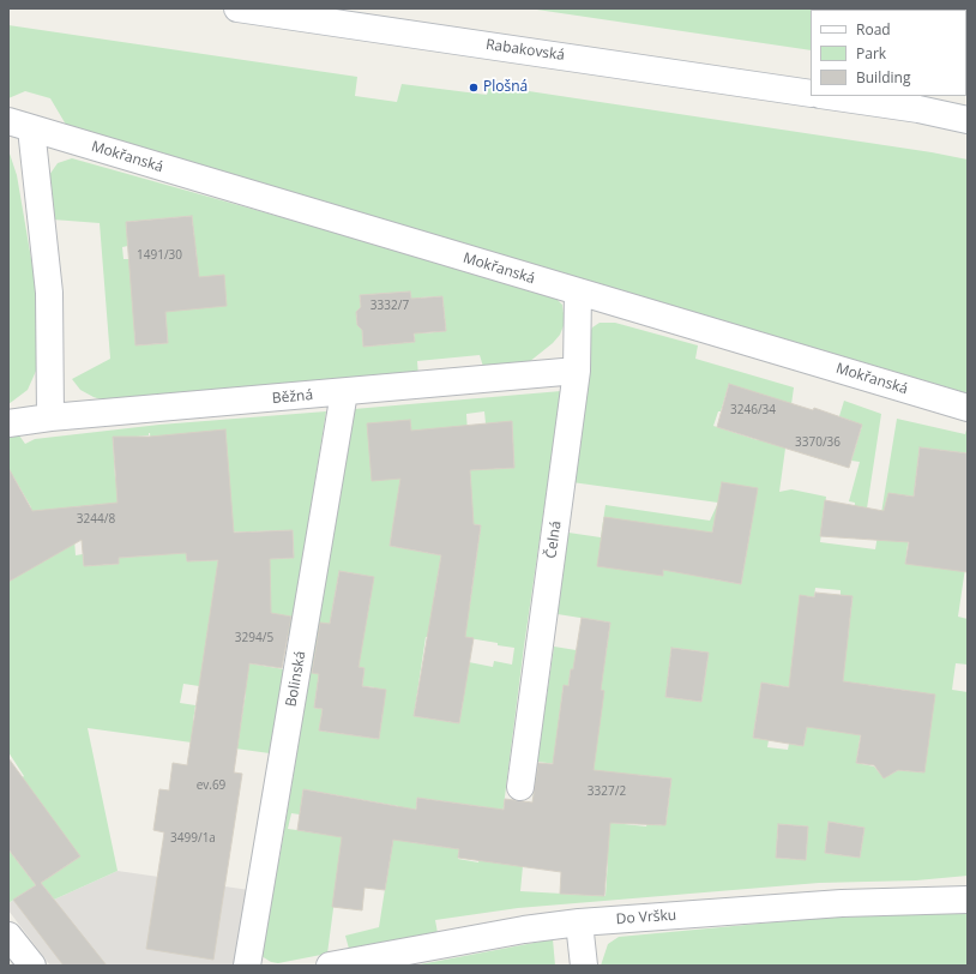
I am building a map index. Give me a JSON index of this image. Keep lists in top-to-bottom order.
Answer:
{
  "streets": {
    "street": [
      "Rabakovská",
      "Mokřanská",
      "Běžná",
      "Čelná",
      "Bolinská",
      "Do Vršku"
    ]
  },
  "crossings": [
    ["Mokřanská", "Běžná"],
    ["Mokřanská", "Čelná"],
    ["Běžná", "Čelná"],
    ["Běžná", "Bolinská"]
  ],
  "places": ["Plošná"],
  "house_numbers": [
    "1491/30",
    "3332/7",
    "3246/34",
    "3370/36",
    "3244/8",
    "3294/5",
    "ev.69",
    "3327/2",
    "3499/1a"
  ],
  "legend": ["Road", "Park", "Building"]
}
